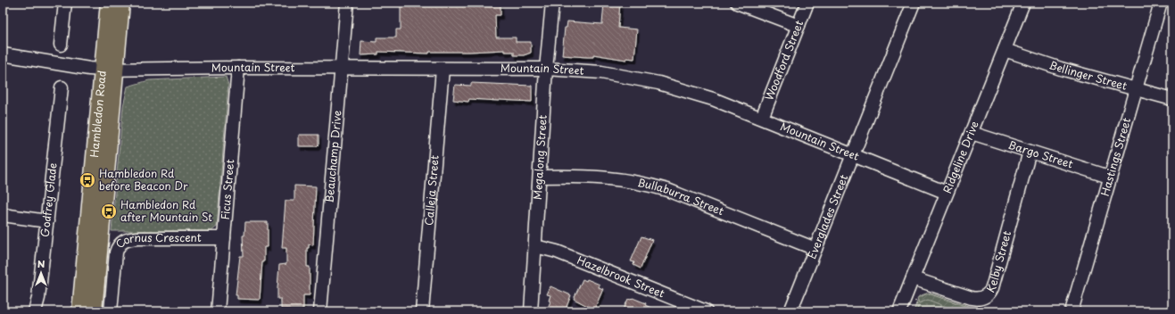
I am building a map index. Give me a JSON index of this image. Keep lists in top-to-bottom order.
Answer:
{
  "streets": {
    "main road": ["Hambledon Road"],
    "street": [
      "Woodford Street",
      "Mountain Street",
      "Bellinger Street",
      "Bargo Street",
      "Beauchamp Drive",
      "Megalong Street",
      "Ridgeline Drive",
      "Hastings Street",
      "Ficus Street",
      "Calleja Street",
      "Bullaburra Street",
      "Godfrey Glade",
      "Everglades Street",
      "Cornus Crescent",
      "Kelby Street",
      "Hazelbrook Street"
    ]
  },
  "crossings": [
    ["Woodford Street", "Mountain Street"],
    ["Mountain Street", "Hambledon Road"],
    ["Mountain Street", "Beauchamp Drive"],
    ["Mountain Street", "Megalong Street"],
    ["Mountain Street", "Ridgeline Drive"],
    ["Mountain Street", "Ficus Street"],
    ["Mountain Street", "Calleja Street"],
    ["Mountain Street", "Everglades Street"],
    ["Bellinger Street", "Ridgeline Drive"],
    ["Bellinger Street", "Hastings Street"],
    ["Bargo Street", "Ridgeline Drive"],
    ["Bargo Street", "Hastings Street"],
    ["Bargo Street", "Kelby Street"],
    ["Megalong Street", "Bullaburra Street"],
    ["Megalong Street", "Hazelbrook Street"],
    ["Ridgeline Drive", "Kelby Street"],
    ["Ficus Street", "Cornus Crescent"],
    ["Bullaburra Street", "Everglades Street"]
  ],
  "places": {
    "bus stop": ["Hambledon Rd before Beacon Dr", "Hambledon Rd after Mountain St"]
  },
  "north": "top"
}
